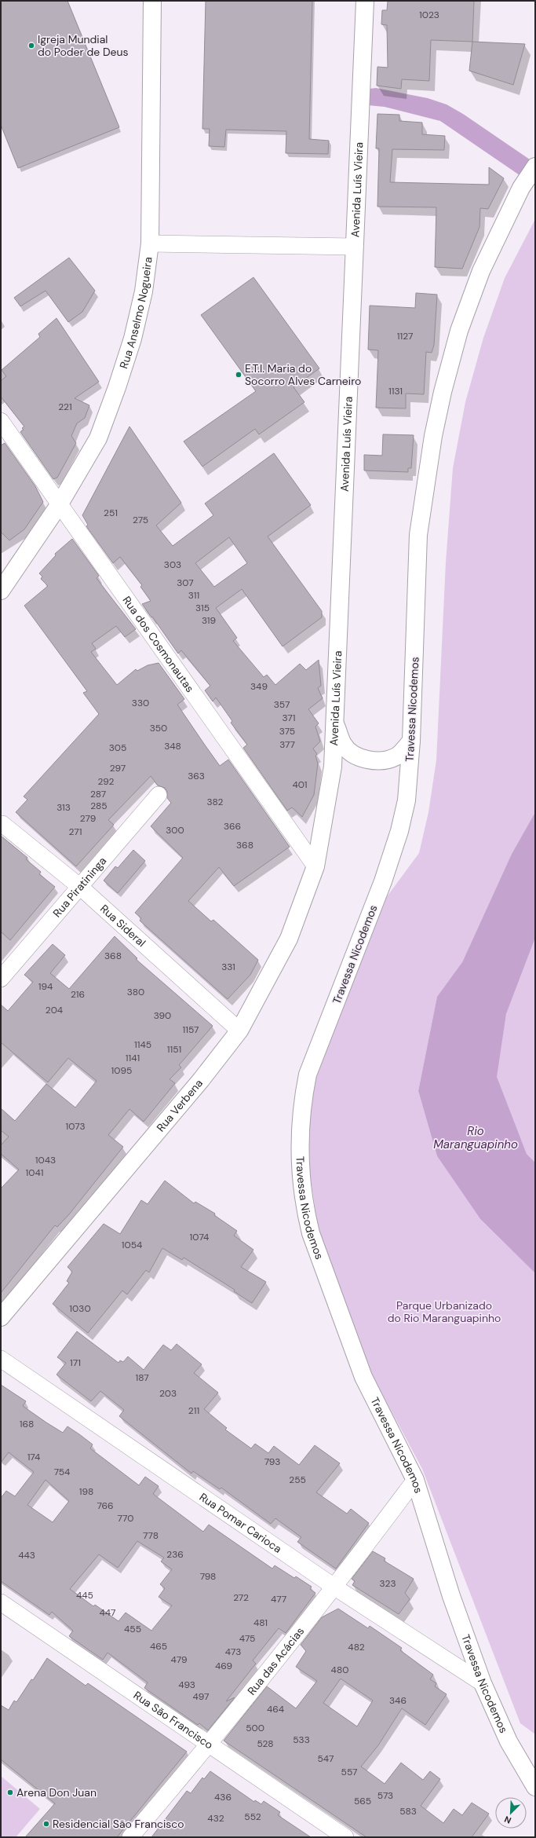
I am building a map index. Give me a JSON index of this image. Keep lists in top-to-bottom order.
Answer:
{
  "streets": {
    "main road": [
      "Avenida Luís Vieira",
      "Rua Anselmo Nogueira",
      "Travessa Nicodemos",
      "Rua Verbena"
    ],
    "street": [
      "Rua dos Cosmonautas",
      "Rua Piratininga",
      "Rua Sideral",
      "Rua Pomar Carioca",
      "Rua das Acácias",
      "Rua São Francisco"
    ]
  },
  "crossings": [
    ["Avenida Luís Vieira", "Rua dos Cosmonautas"],
    ["Avenida Luís Vieira", "Rua Verbena"],
    ["Rua Anselmo Nogueira", "Rua dos Cosmonautas"],
    ["Rua dos Cosmonautas", "Rua Verbena"],
    ["Travessa Nicodemos", "Rua Pomar Carioca"],
    ["Travessa Nicodemos", "Rua das Acácias"],
    ["Rua Piratininga", "Rua Sideral"],
    ["Rua Sideral", "Rua Verbena"],
    ["Rua Pomar Carioca", "Rua das Acácias"],
    ["Rua das Acácias", "Rua São Francisco"]
  ],
  "water": ["Rio Maranguapinho"],
  "parks": ["Parque Urbanizado do Rio Maranguapinho"],
  "places": [
    "Igreja Mundial do Poder de Deus",
    "E.T.I. Maria do Socorro Alves Carneiro",
    "Arena Don Juan",
    "Residencial São Francisco"
  ],
  "house_numbers": [
    "1023",
    "1127",
    "1131",
    "221",
    "251",
    "275",
    "303",
    "307",
    "311",
    "315",
    "319",
    "349",
    "330",
    "357",
    "371",
    "350",
    "375",
    "377",
    "348",
    "305",
    "297",
    "363",
    "292",
    "401",
    "287",
    "382",
    "285",
    "313",
    "279",
    "366",
    "300",
    "271",
    "368",
    "368",
    "331",
    "194",
    "380",
    "216",
    "204",
    "390",
    "1157",
    "1145",
    "1151",
    "1141",
    "1095",
    "1073",
    "1043",
    "1041",
    "1074",
    "1054",
    "1030",
    "171",
    "187",
    "203",
    "211",
    "168",
    "174",
    "793",
    "754",
    "255",
    "198",
    "766",
    "770",
    "778",
    "236",
    "443",
    "798",
    "323",
    "445",
    "272",
    "477",
    "447",
    "481",
    "455",
    "475",
    "465",
    "482",
    "473",
    "479",
    "469",
    "480",
    "493",
    "497",
    "346",
    "464",
    "500",
    "533",
    "528",
    "547",
    "557",
    "573",
    "436",
    "565",
    "583",
    "552",
    "432"
  ],
  "north": "bottom left"
}
